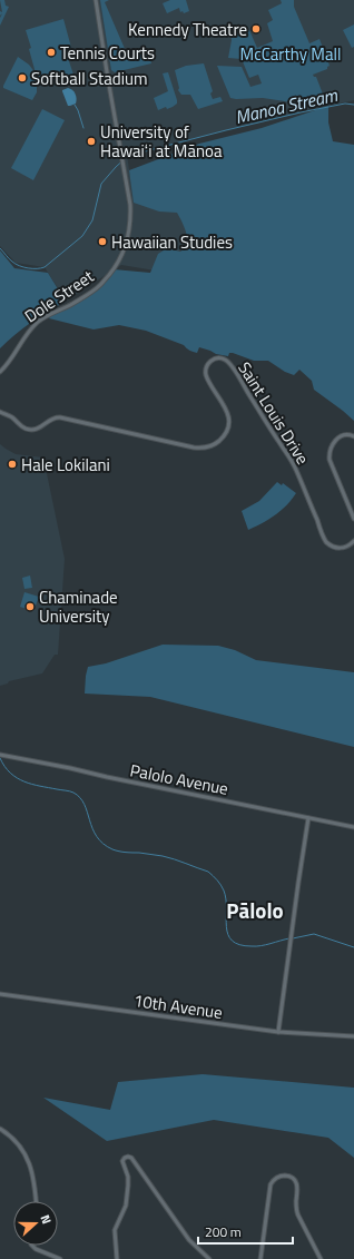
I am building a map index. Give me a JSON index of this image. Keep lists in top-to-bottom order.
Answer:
{
  "streets": {
    "street": [
      "Dole Street",
      "Saint Louis Drive",
      "Palolo Avenue",
      "10th Avenue"
    ]
  },
  "districts": ["Pālolo"],
  "water": ["Manoa Stream"],
  "parks": ["McCarthy Mall"],
  "places": [
    "Kennedy Theatre",
    "Tennis Courts",
    "Softball Stadium",
    "University of Hawaiʻi at Mānoa",
    "Hawaiian Studies",
    "Hale Lokilani",
    "Chaminade University"
  ],
  "scale_bar": "200 m",
  "north": "right"
}
